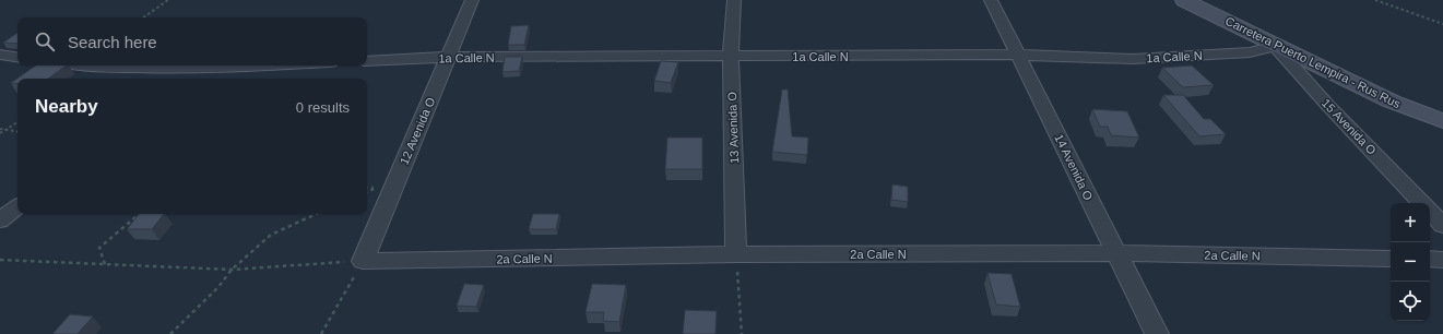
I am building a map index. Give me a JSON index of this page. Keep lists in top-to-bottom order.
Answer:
{
  "streets": {
    "street": [
      "1a Calle N",
      "Carretera Puerto Lempira - Rus Rus",
      "15 Avenida O",
      "13 Avenida O",
      "12 Avenida O",
      "14 Avenida O",
      "2a Calle N"
    ]
  },
  "crossings": [
    ["1a Calle N", "Carretera Puerto Lempira - Rus Rus"],
    ["1a Calle N", "15 Avenida O"],
    ["1a Calle N", "13 Avenida O"],
    ["1a Calle N", "12 Avenida O"],
    ["1a Calle N", "14 Avenida O"],
    ["Carretera Puerto Lempira - Rus Rus", "15 Avenida O"],
    ["13 Avenida O", "2a Calle N"],
    ["12 Avenida O", "2a Calle N"],
    ["14 Avenida O", "2a Calle N"]
  ],
  "page": {
    "search": "Search here",
    "heading": ["Nearby", "0 results"],
    "map_buttons": ["+", "−"]
  }
}
